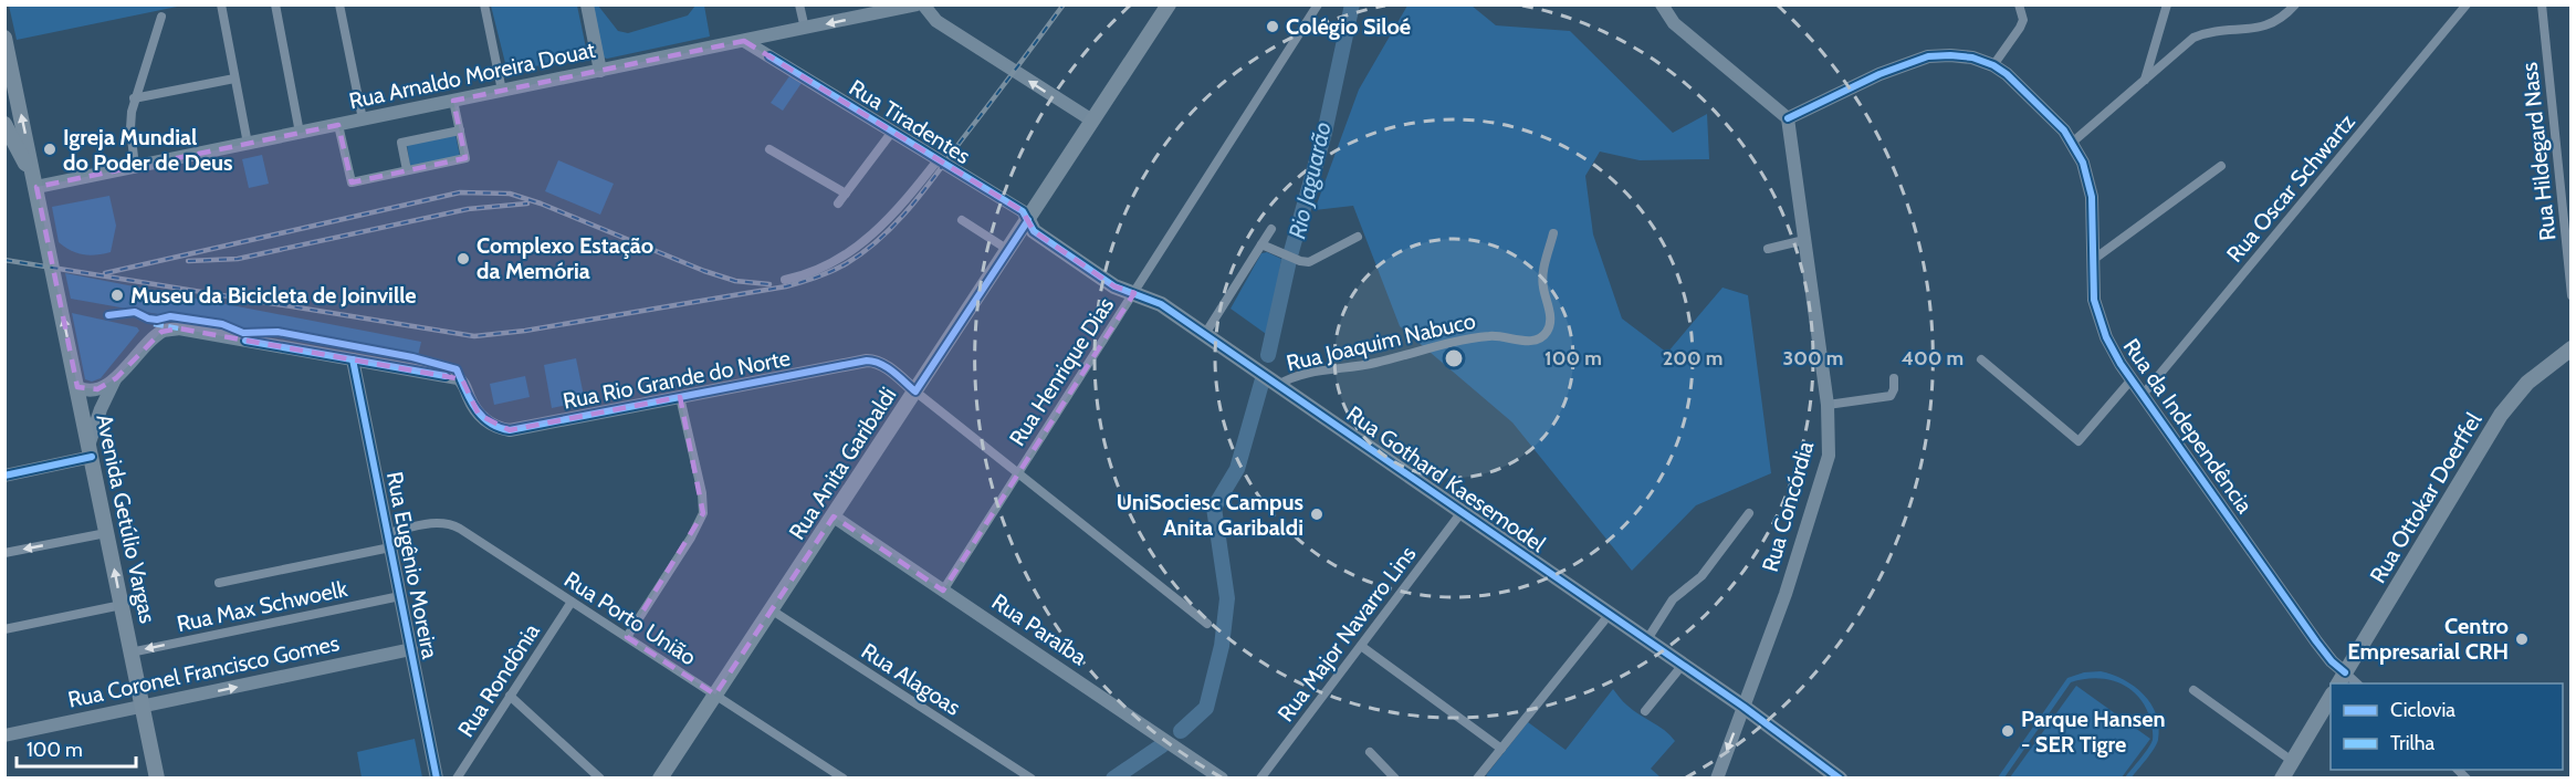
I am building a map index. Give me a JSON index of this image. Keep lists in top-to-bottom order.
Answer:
{
  "streets": {
    "main road": [
      "Rua Anita Garibaldi",
      "Rua Gothard Kaesemodel",
      "Rua Ottokar Doerffel",
      "Avenida Getúlio Vargas"
    ],
    "street": [
      "Rua Arnaldo Moreira Douat",
      "Rua Tiradentes",
      "Rua Hildegard Nass",
      "Rua Oscar Schwartz",
      "Rua Joaquim Nabuco",
      "Rua Henrique Dias",
      "Rua Rio Grande do Norte",
      "Rua da Independência",
      "Rua Concórdia",
      "Rua Eugênio Moreira",
      "Rua Max Schwoelk",
      "Rua Porto União",
      "Rua Paraíba",
      "Rua Major Navarro Lins",
      "Rua Coronel Francisco Gomes",
      "Rua Alagoas",
      "Rua Rondônia"
    ]
  },
  "crossings": [
    ["Rua Arnaldo Moreira Douat", "Rua Tiradentes"],
    ["Rua Arnaldo Moreira Douat", "Avenida Getúlio Vargas"],
    ["Rua Tiradentes", "Rua Anita Garibaldi"],
    ["Rua Tiradentes", "Rua Gothard Kaesemodel"],
    ["Rua Oscar Schwartz", "Rua da Independência"],
    ["Rua Joaquim Nabuco", "Rua Gothard Kaesemodel"],
    ["Rua Henrique Dias", "Rua Gothard Kaesemodel"],
    ["Rua Henrique Dias", "Rua Paraíba"],
    ["Rua Rio Grande do Norte", "Rua Anita Garibaldi"],
    ["Rua Rio Grande do Norte", "Rua Eugênio Moreira"],
    ["Rua da Independência", "Rua Ottokar Doerffel"],
    ["Rua da Independência", "Rua Concórdia"],
    ["Rua Anita Garibaldi", "Rua Gothard Kaesemodel"],
    ["Rua Anita Garibaldi", "Rua Porto União"],
    ["Rua Anita Garibaldi", "Rua Paraíba"],
    ["Rua Anita Garibaldi", "Rua Alagoas"],
    ["Rua Gothard Kaesemodel", "Rua Concórdia"],
    ["Rua Gothard Kaesemodel", "Rua Major Navarro Lins"],
    ["Avenida Getúlio Vargas", "Rua Max Schwoelk"],
    ["Avenida Getúlio Vargas", "Rua Coronel Francisco Gomes"],
    ["Rua Eugênio Moreira", "Rua Max Schwoelk"],
    ["Rua Eugênio Moreira", "Rua Porto União"],
    ["Rua Eugênio Moreira", "Rua Coronel Francisco Gomes"],
    ["Rua Porto União", "Rua Rondônia"]
  ],
  "one_way": ["Avenida Getúlio Vargas"],
  "water": ["Rio Jaguarão"],
  "places": [
    "Colégio Siloé",
    "Igreja Mundial do Poder de Deus",
    "Complexo Estação da Memória",
    "Museu da Bicicleta de Joinville",
    "UniSociesc Campus Anita Garibaldi",
    "Centro Empresarial CRH",
    "Parque Hansen - SER Tigre"
  ],
  "legend": ["Ciclovia", "Trilha"],
  "scale_bar": "100 m",
  "rings": [
    "100 m",
    "200 m",
    "300 m",
    "400 m"
  ]
}
